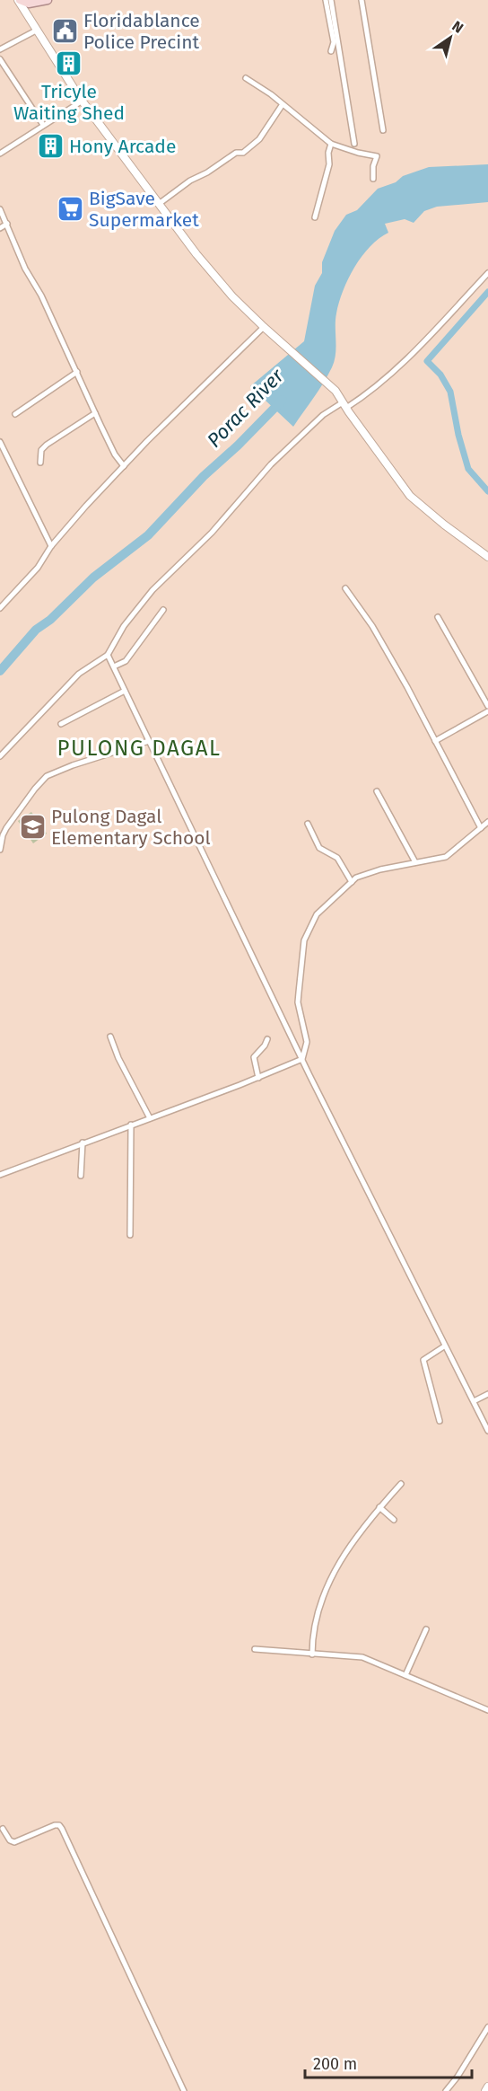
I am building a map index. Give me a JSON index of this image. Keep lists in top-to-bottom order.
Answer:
{
  "districts": ["PULONG DAGAL"],
  "water": ["Porac River"],
  "places": {
    "public building": ["Floridablance Police Precint"],
    "building": ["Tricyle Waiting Shed", "Hony Arcade"],
    "supermarket": ["BigSave Supermarket"],
    "school or university": ["Pulong Dagal Elementary School"]
  },
  "scale_bar": "200 m",
  "north": "top right"
}
